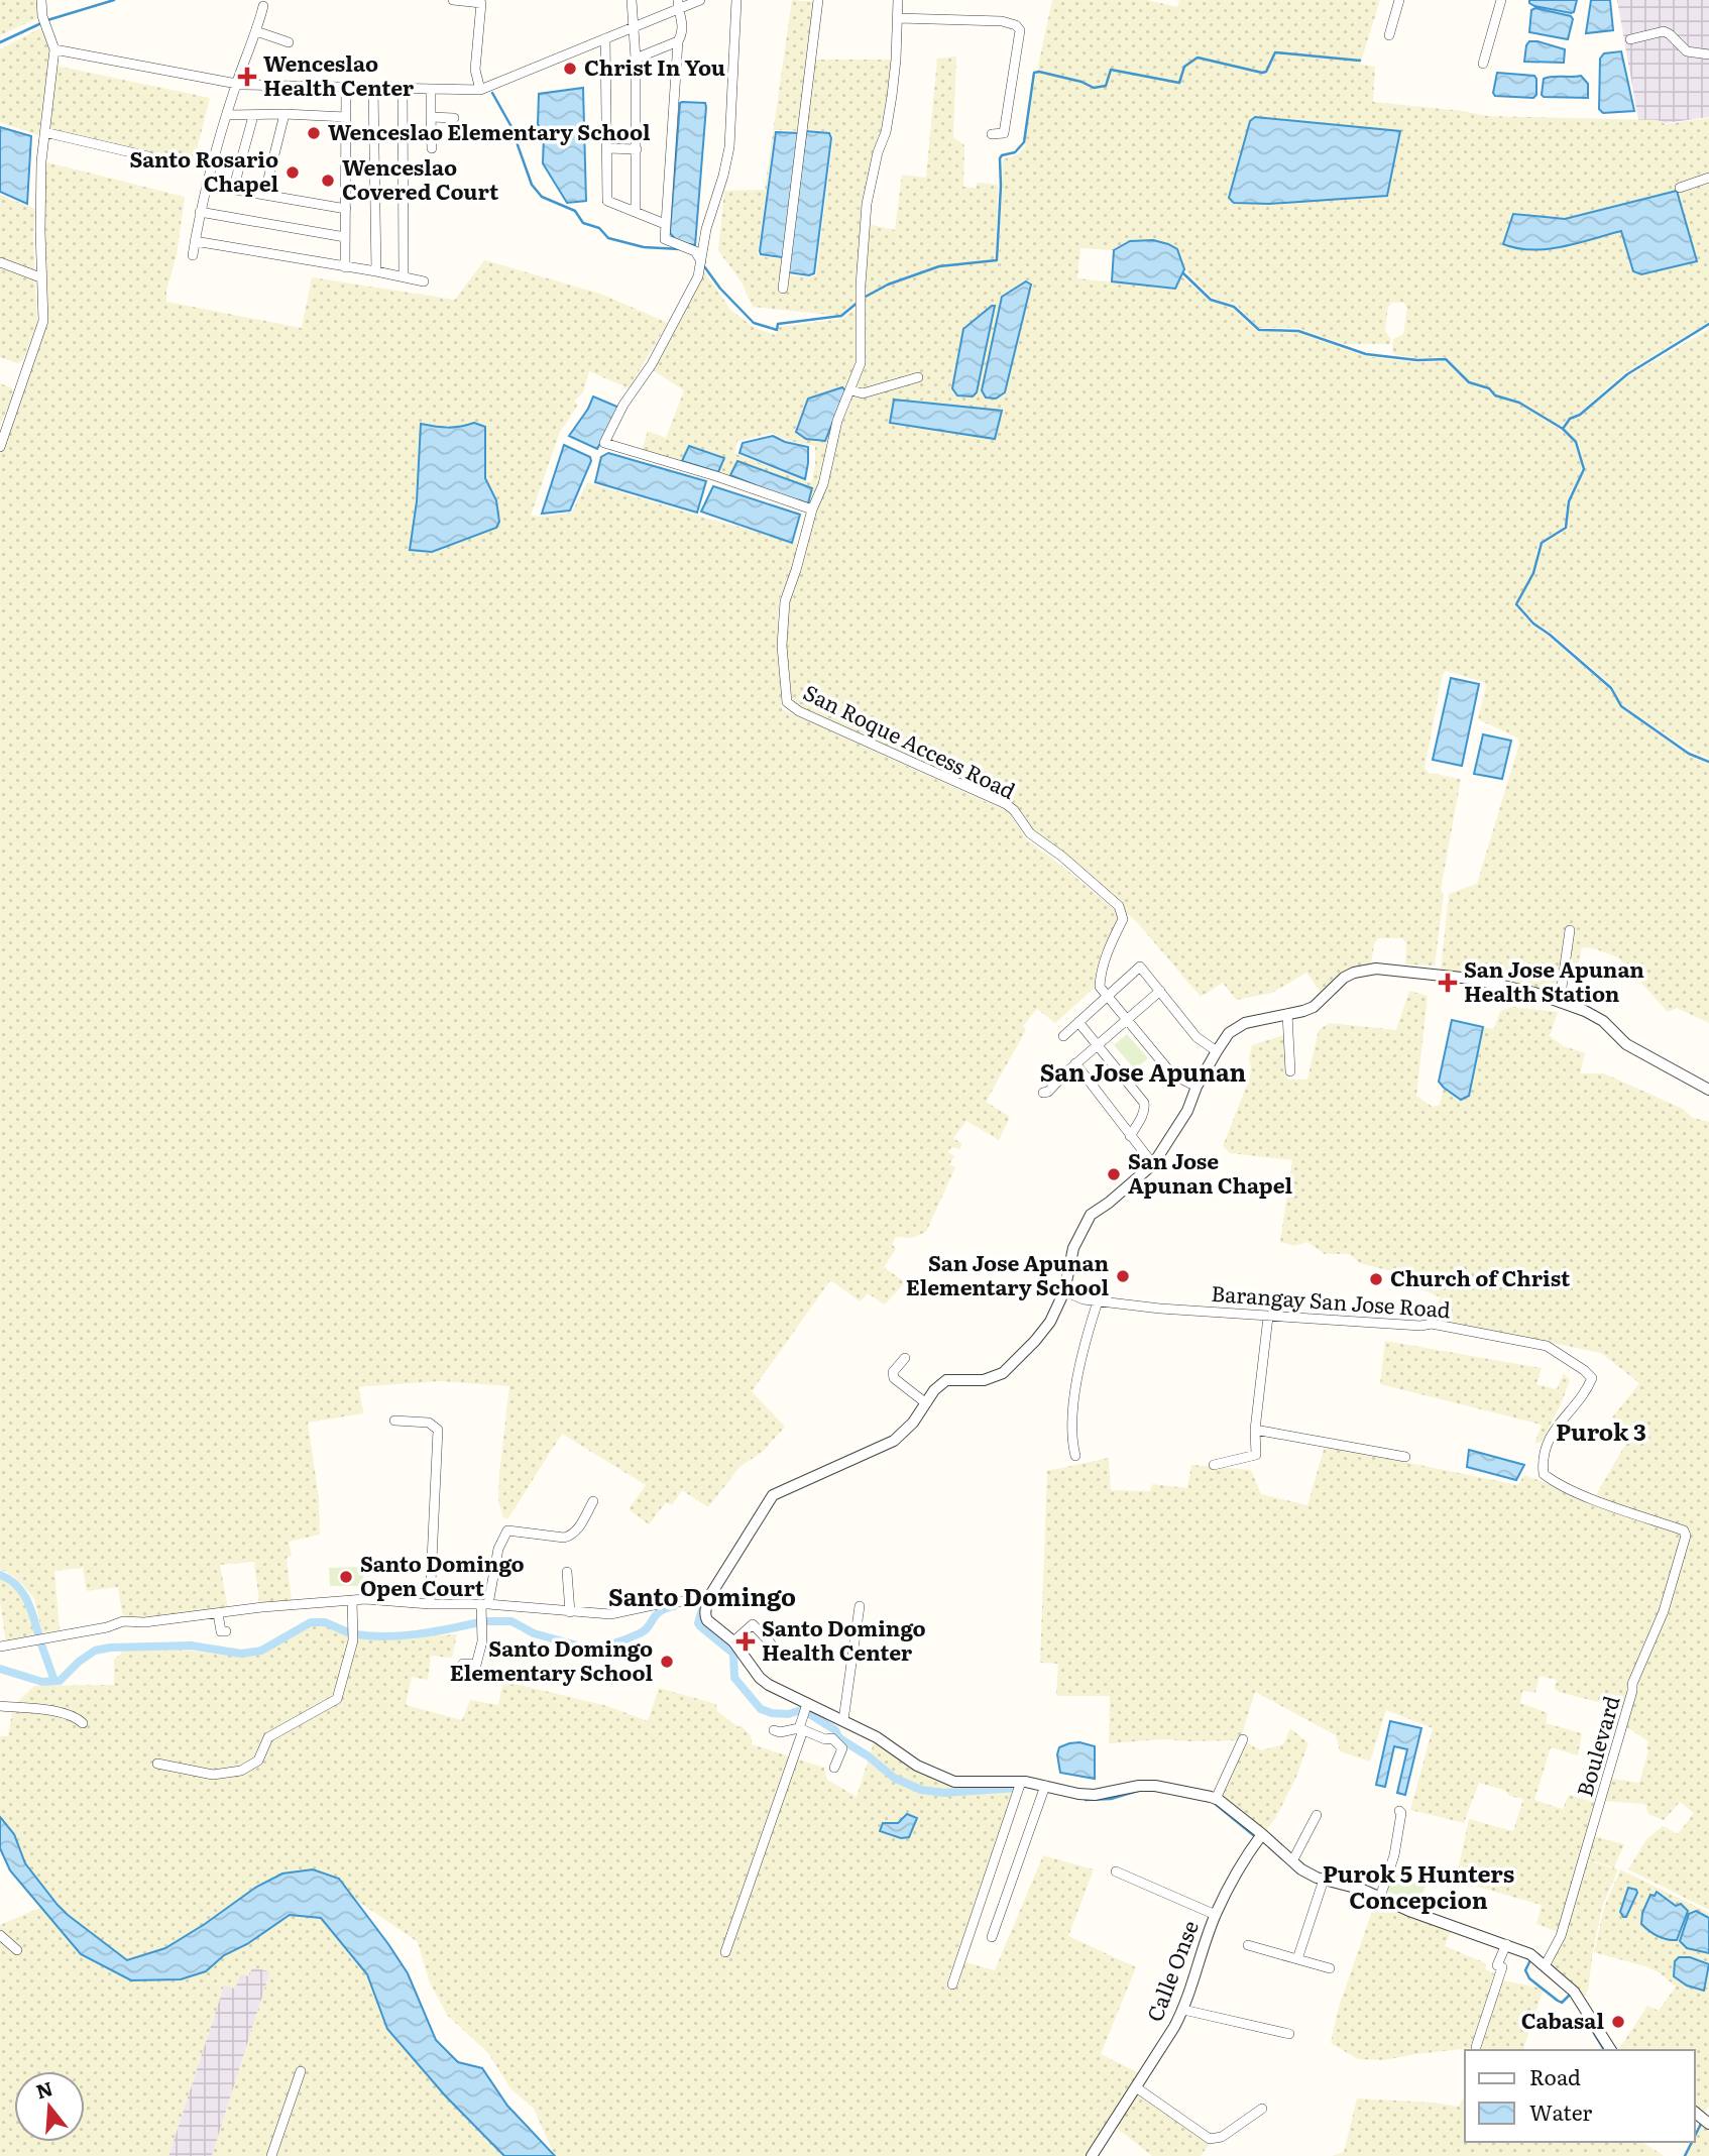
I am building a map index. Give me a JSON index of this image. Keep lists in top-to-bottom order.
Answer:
{
  "streets": {
    "street": [
      "San Roque Access Road",
      "Barangay San Jose Road",
      "Boulevard",
      "Calle Onse"
    ]
  },
  "crossings": [
    ["Barangay San Jose Road", "Boulevard"]
  ],
  "districts": [
    "San Jose Apunan",
    "Purok 3",
    "Santo Domingo",
    "Purok 5 Hunters Concepcion"
  ],
  "places": {
    "other": [
      "Christ In You",
      "Wenceslao Elementary School",
      "Santo Rosario Chapel",
      "Wenceslao Covered Court",
      "San Jose Apunan Chapel",
      "San Jose Apunan Elementary School",
      "Church of Christ",
      "Santo Domingo Open Court",
      "Santo Domingo Elementary School",
      "Cabasal"
    ],
    "health": ["Wenceslao Health Center", "San Jose Apunan Health Station", "Santo Domingo Health Center"]
  },
  "legend": ["Road", "Water"],
  "north": "top"
}
